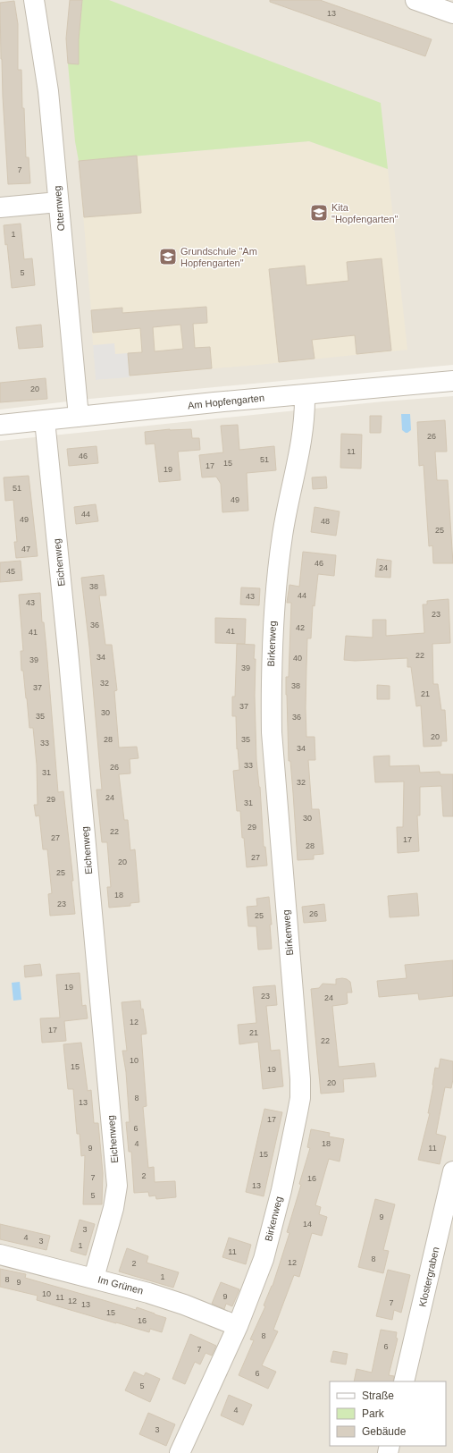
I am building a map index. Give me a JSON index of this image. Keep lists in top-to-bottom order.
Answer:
{
  "streets": {
    "street": [
      "Otternweg",
      "Am Hopfengarten",
      "Eichenweg",
      "Birkenweg",
      "Klostergraben",
      "Im Grünen"
    ]
  },
  "crossings": [
    ["Otternweg", "Am Hopfengarten"],
    ["Am Hopfengarten", "Eichenweg"],
    ["Am Hopfengarten", "Birkenweg"],
    ["Eichenweg", "Im Grünen"],
    ["Birkenweg", "Im Grünen"]
  ],
  "places": {
    "school or university": ["Kita \"Hopfengarten\"", "Grundschule \"Am Hopfengarten\""]
  },
  "house_numbers": [
    "13",
    "7",
    "1",
    "5",
    "20",
    "26",
    "11",
    "46",
    "51",
    "15",
    "17",
    "19",
    "51",
    "49",
    "44",
    "49",
    "48",
    "25",
    "47",
    "46",
    "24",
    "45",
    "38",
    "44",
    "43",
    "43",
    "23",
    "36",
    "42",
    "41",
    "41",
    "22",
    "34",
    "40",
    "39",
    "39",
    "32",
    "38",
    "37",
    "21",
    "37",
    "30",
    "35",
    "36",
    "20",
    "28",
    "35",
    "33",
    "34",
    "33",
    "26",
    "31",
    "32",
    "24",
    "29",
    "31",
    "30",
    "29",
    "22",
    "27",
    "17",
    "28",
    "27",
    "20",
    "25",
    "18",
    "23",
    "26",
    "25",
    "19",
    "23",
    "24",
    "12",
    "17",
    "21",
    "22",
    "10",
    "15",
    "19",
    "20",
    "8",
    "13",
    "17",
    "6",
    "4",
    "18",
    "9",
    "11",
    "15",
    "2",
    "7",
    "16",
    "13",
    "5",
    "9",
    "14",
    "3",
    "4",
    "3",
    "1",
    "11",
    "8",
    "12",
    "2",
    "1",
    "8",
    "9",
    "10",
    "9",
    "11",
    "12",
    "7",
    "13",
    "15",
    "16",
    "8",
    "6",
    "7",
    "6",
    "5",
    "4",
    "3"
  ],
  "legend": ["Straße", "Park", "Gebäude"]
}
